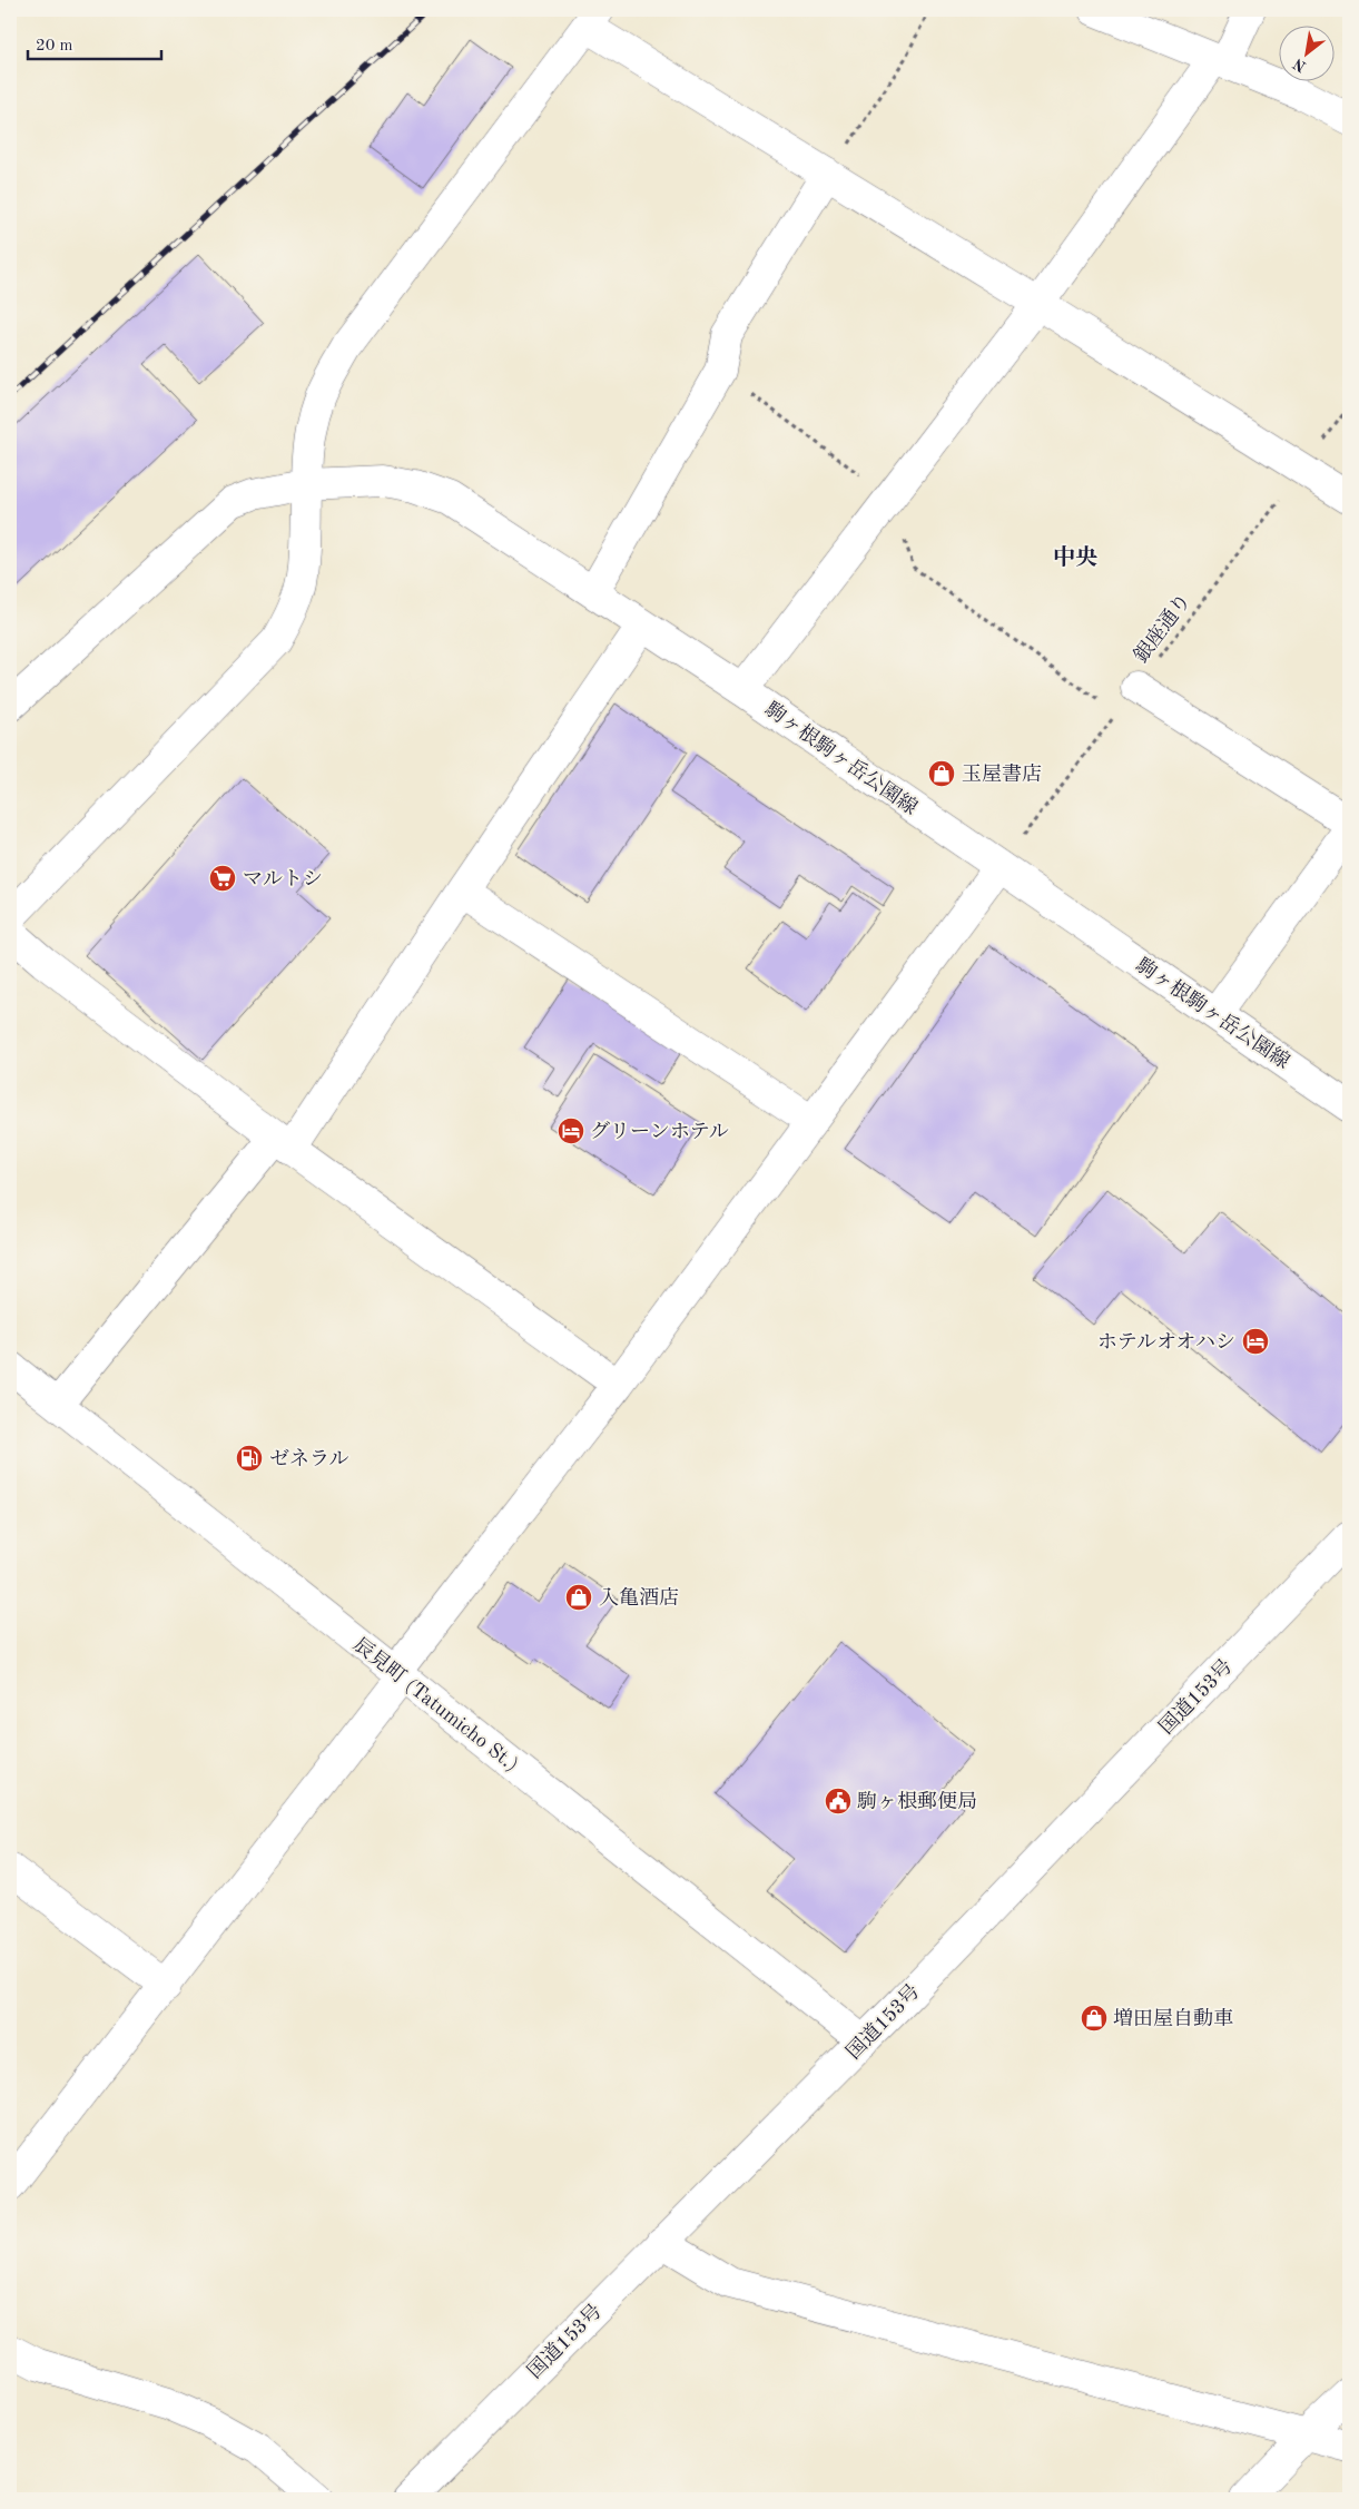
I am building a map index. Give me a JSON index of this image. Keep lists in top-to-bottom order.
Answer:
{
  "streets": {
    "main road": ["駒ヶ根駒ヶ岳公園線", "国道153号", "辰見町 (Tatumicho St.)"],
    "path": ["銀座通り"]
  },
  "crossings": [
    ["銀座通り", "駒ヶ根駒ヶ岳公園線"],
    ["国道153号", "辰見町 (Tatumicho St.)"]
  ],
  "districts": ["中央"],
  "places": {
    "shop": ["玉屋書店", "入亀酒店", "増田屋自動車"],
    "supermarket": ["マルトシ"],
    "hotel": ["グリーンホテル", "ホテルオオハシ"],
    "fuel station": ["ゼネラル"],
    "public building": ["駒ヶ根郵便局"]
  },
  "scale_bar": "20 m",
  "north": "bottom left"
}
